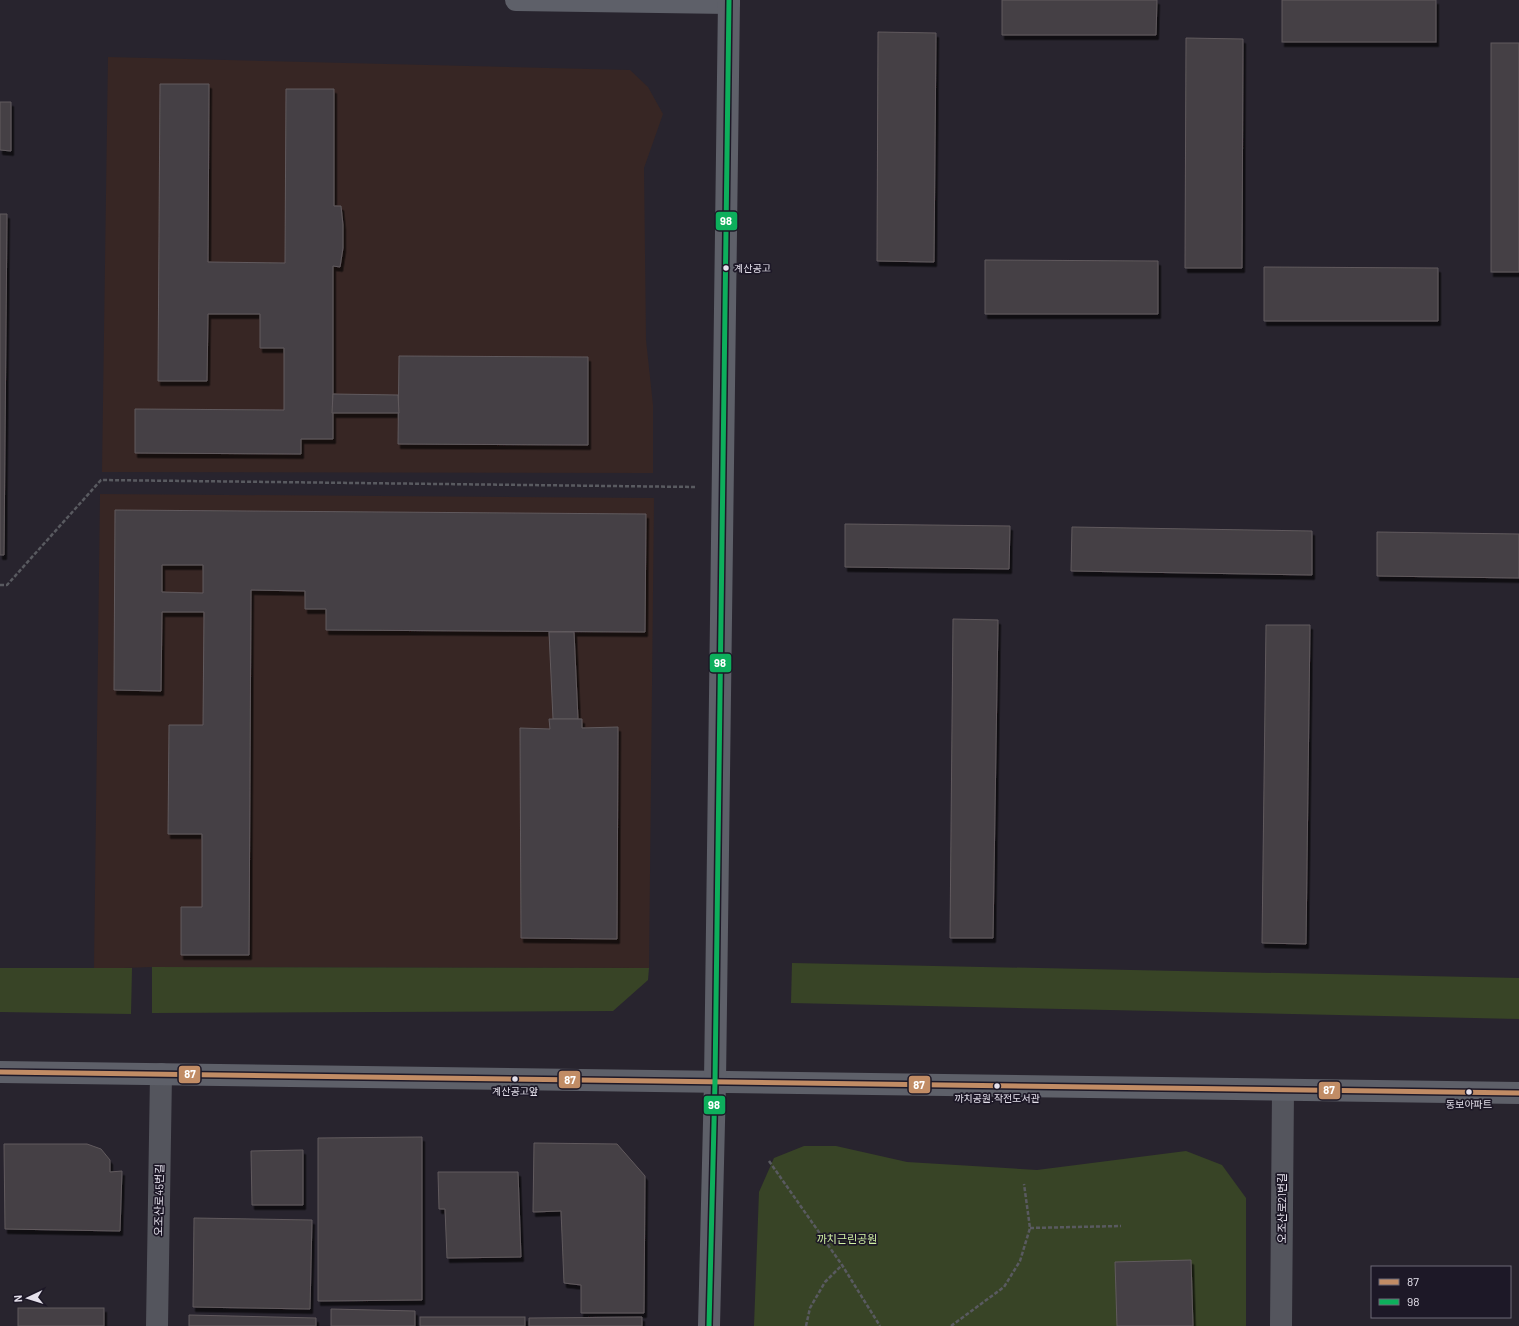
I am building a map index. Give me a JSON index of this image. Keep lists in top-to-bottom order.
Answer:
{
  "streets": {
    "street": ["오조산로45번길", "오조산로21번길"]
  },
  "parks": ["까치근린공원"],
  "places": [
    "계산공고",
    "계산공고앞",
    "까치공원.작전도서관",
    "동보아파트"
  ],
  "lines": ["transit line 98", "transit line 87"],
  "legend": ["87", "98"],
  "north": "left"
}
